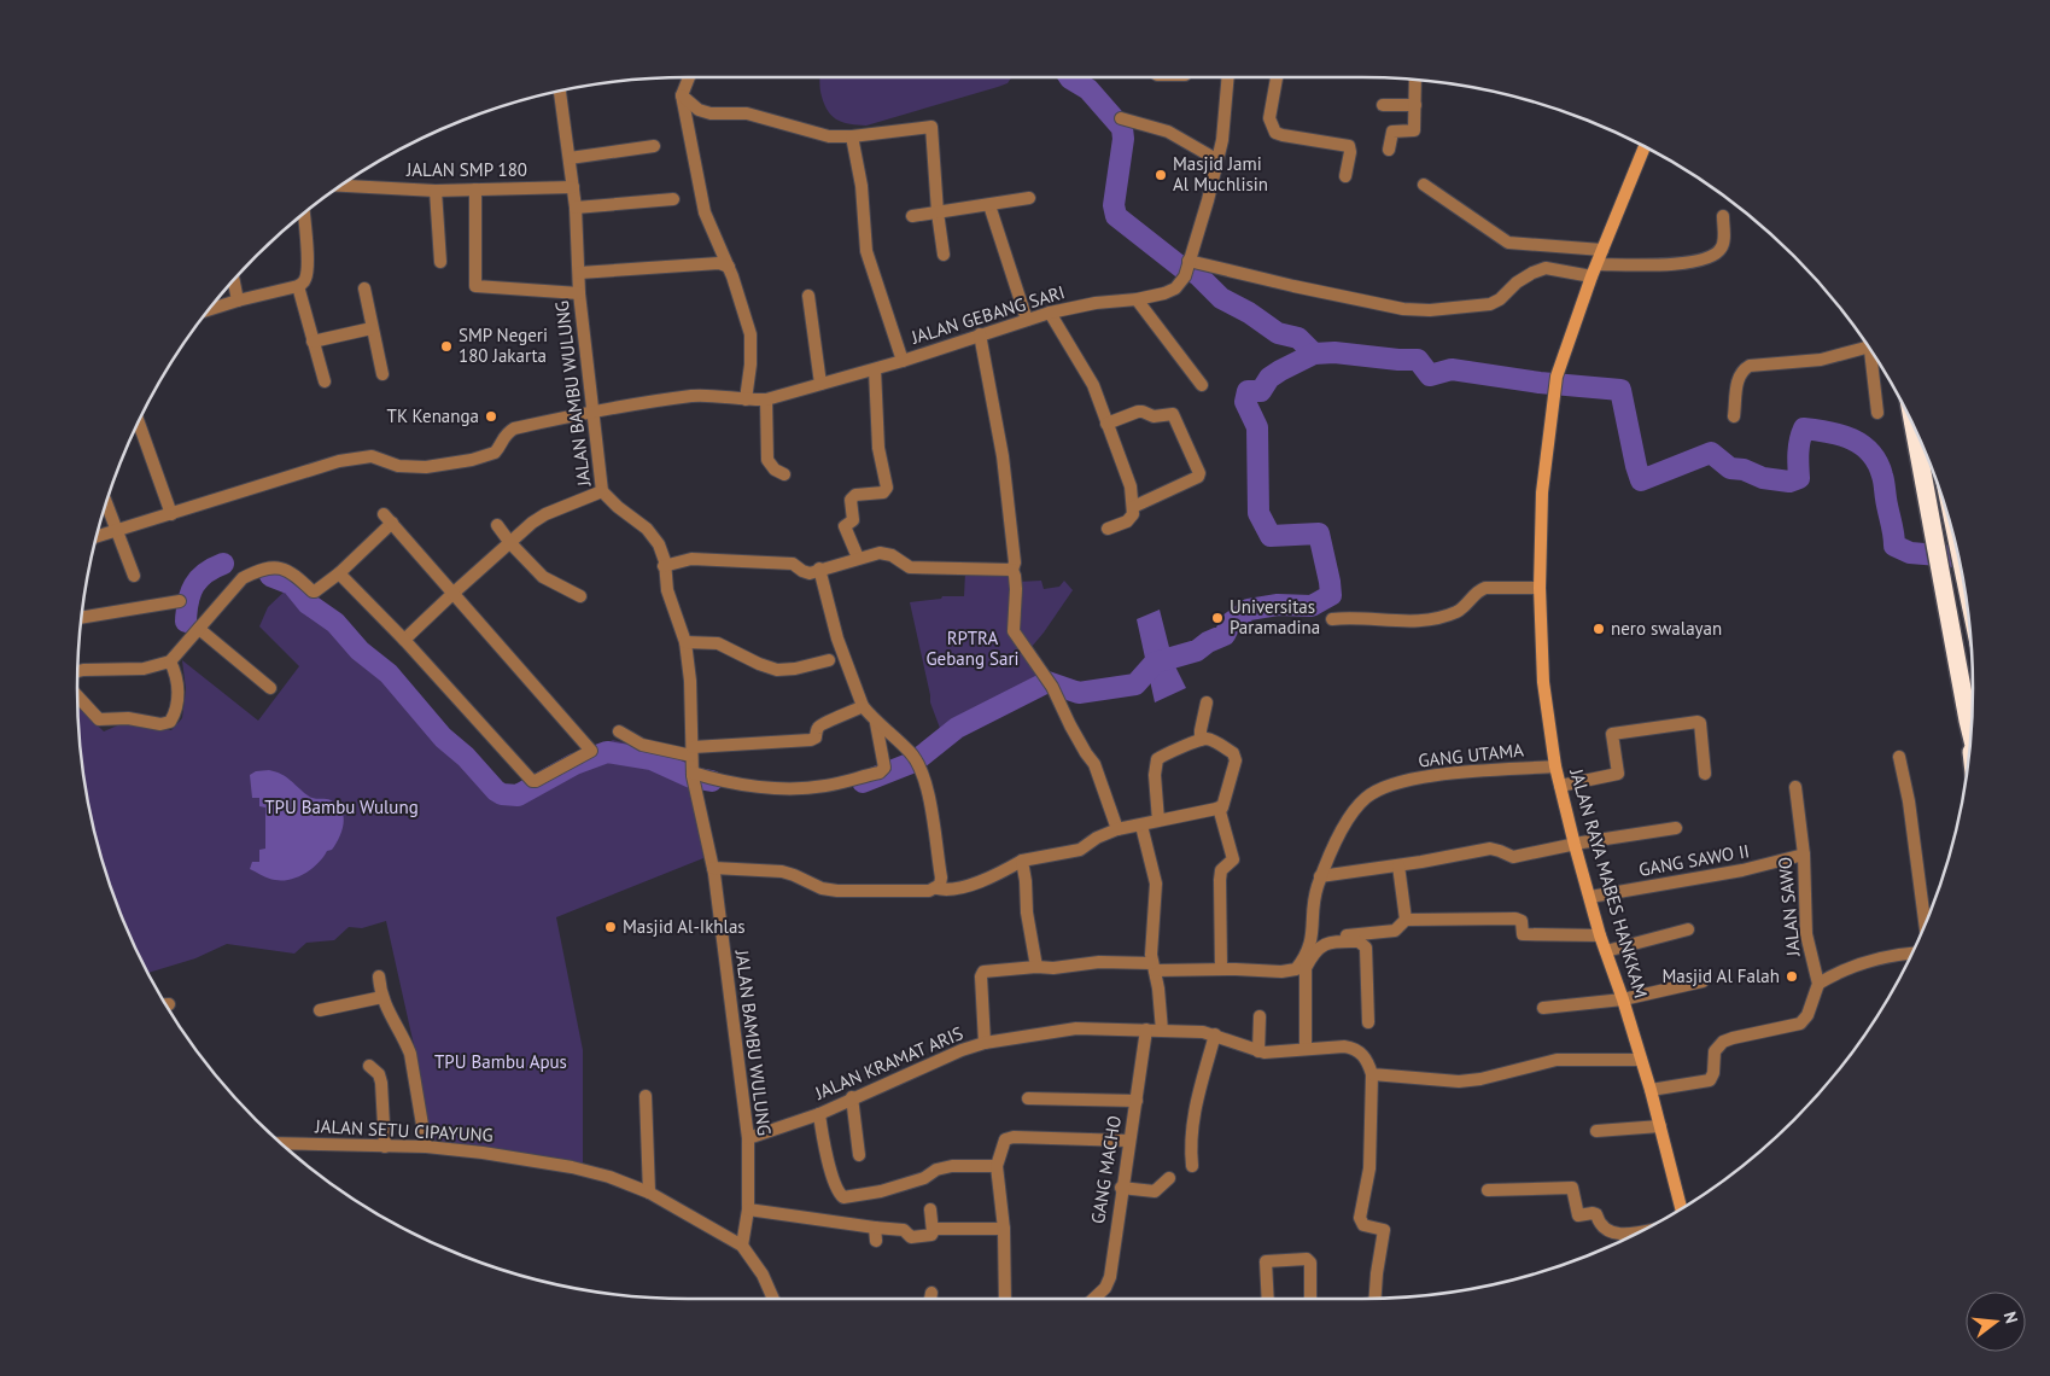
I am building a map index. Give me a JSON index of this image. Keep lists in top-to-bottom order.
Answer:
{
  "streets": {
    "main road": ["JALAN RAYA MABES HANKKAM"],
    "street": [
      "JALAN SMP 180",
      "JALAN GEBANG SARI",
      "JALAN BAMBU WULUNG",
      "GANG UTAMA",
      "GANG SAWO II",
      "JALAN SAWO",
      "JALAN KRAMAT ARIS",
      "JALAN SETU CIPAYUNG",
      "GANG MACHO"
    ]
  },
  "crossings": [
    ["JALAN SMP 180", "JALAN BAMBU WULUNG"],
    ["JALAN GEBANG SARI", "JALAN BAMBU WULUNG"],
    ["JALAN BAMBU WULUNG", "JALAN KRAMAT ARIS"],
    ["JALAN BAMBU WULUNG", "JALAN SETU CIPAYUNG"],
    ["GANG UTAMA", "JALAN RAYA MABES HANKKAM"],
    ["GANG SAWO II", "JALAN RAYA MABES HANKKAM"],
    ["GANG SAWO II", "JALAN SAWO"],
    ["JALAN KRAMAT ARIS", "GANG MACHO"]
  ],
  "parks": ["RPTRA Gebang Sari", "TPU Bambu Wulung", "TPU Bambu Apus"],
  "places": [
    "Masjid Jami Al Muchlisin",
    "SMP Negeri 180 Jakarta",
    "TK Kenanga",
    "Universitas Paramadina",
    "nero swalayan",
    "Masjid Al-Ikhlas",
    "Masjid Al Falah"
  ],
  "north": "right"
}
